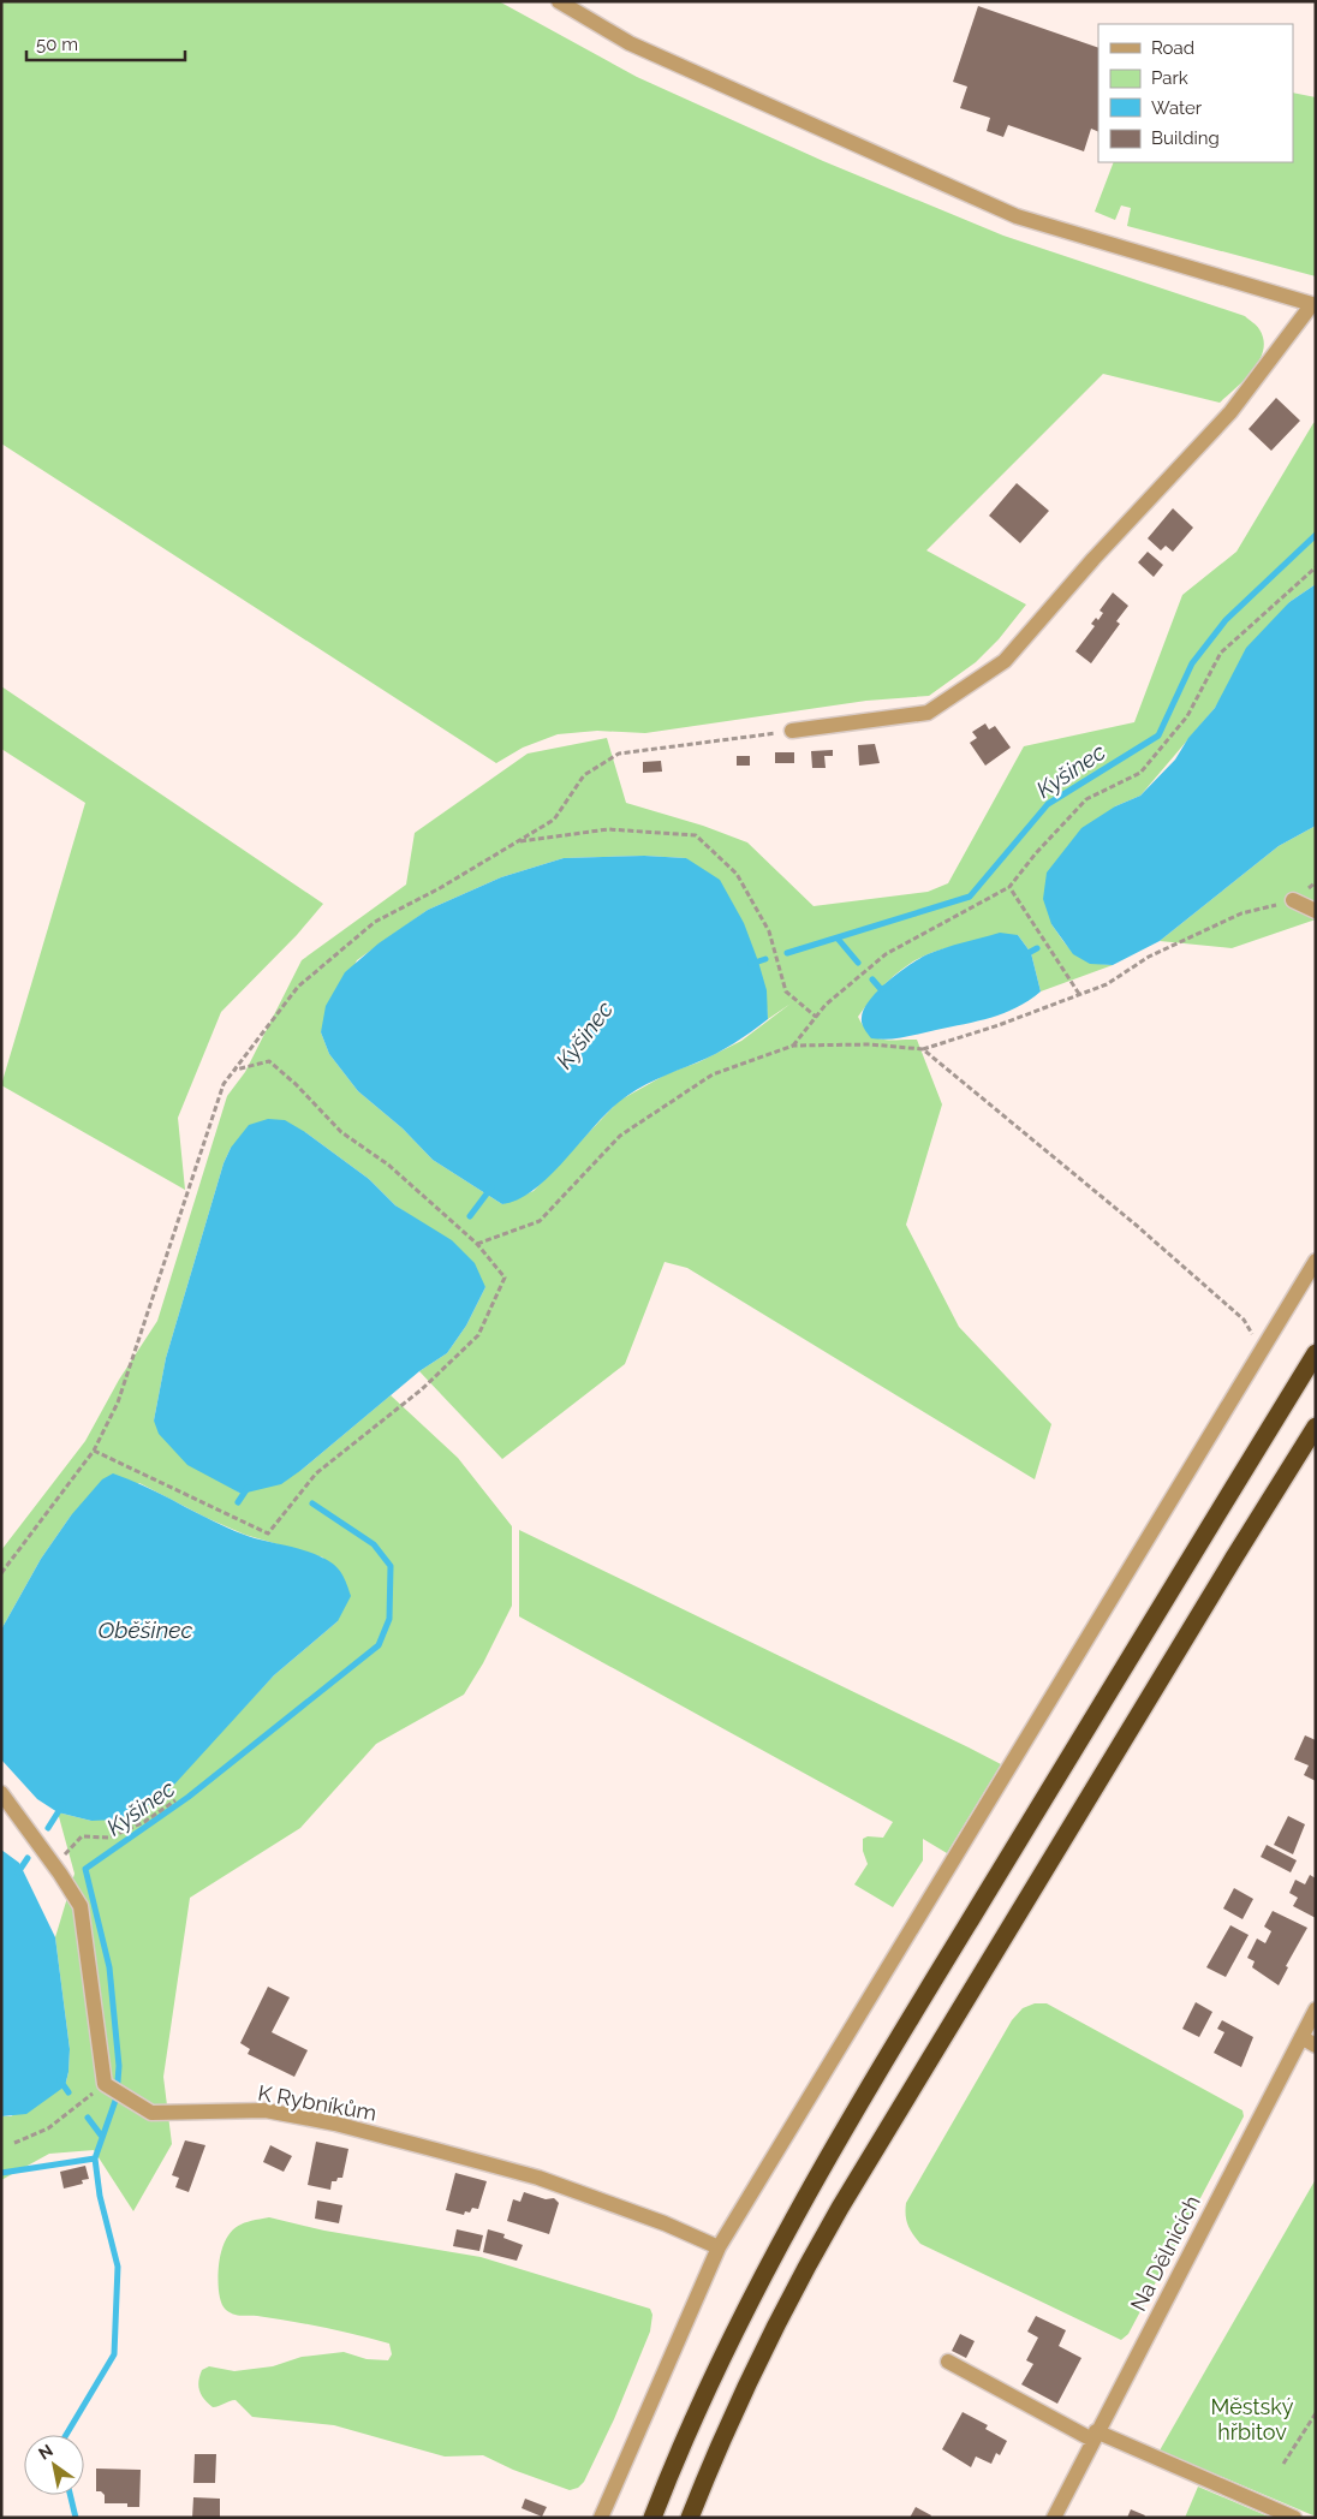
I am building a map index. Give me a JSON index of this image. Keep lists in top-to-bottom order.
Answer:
{
  "streets": {
    "street": ["K Rybníkům", "Na Dělnicích"]
  },
  "water": ["Kyšinec", "Oběšinec"],
  "parks": ["Městský hřbitov"],
  "legend": [
    "Road",
    "Park",
    "Water",
    "Building"
  ],
  "scale_bar": "50 m",
  "north": "top left"
}
